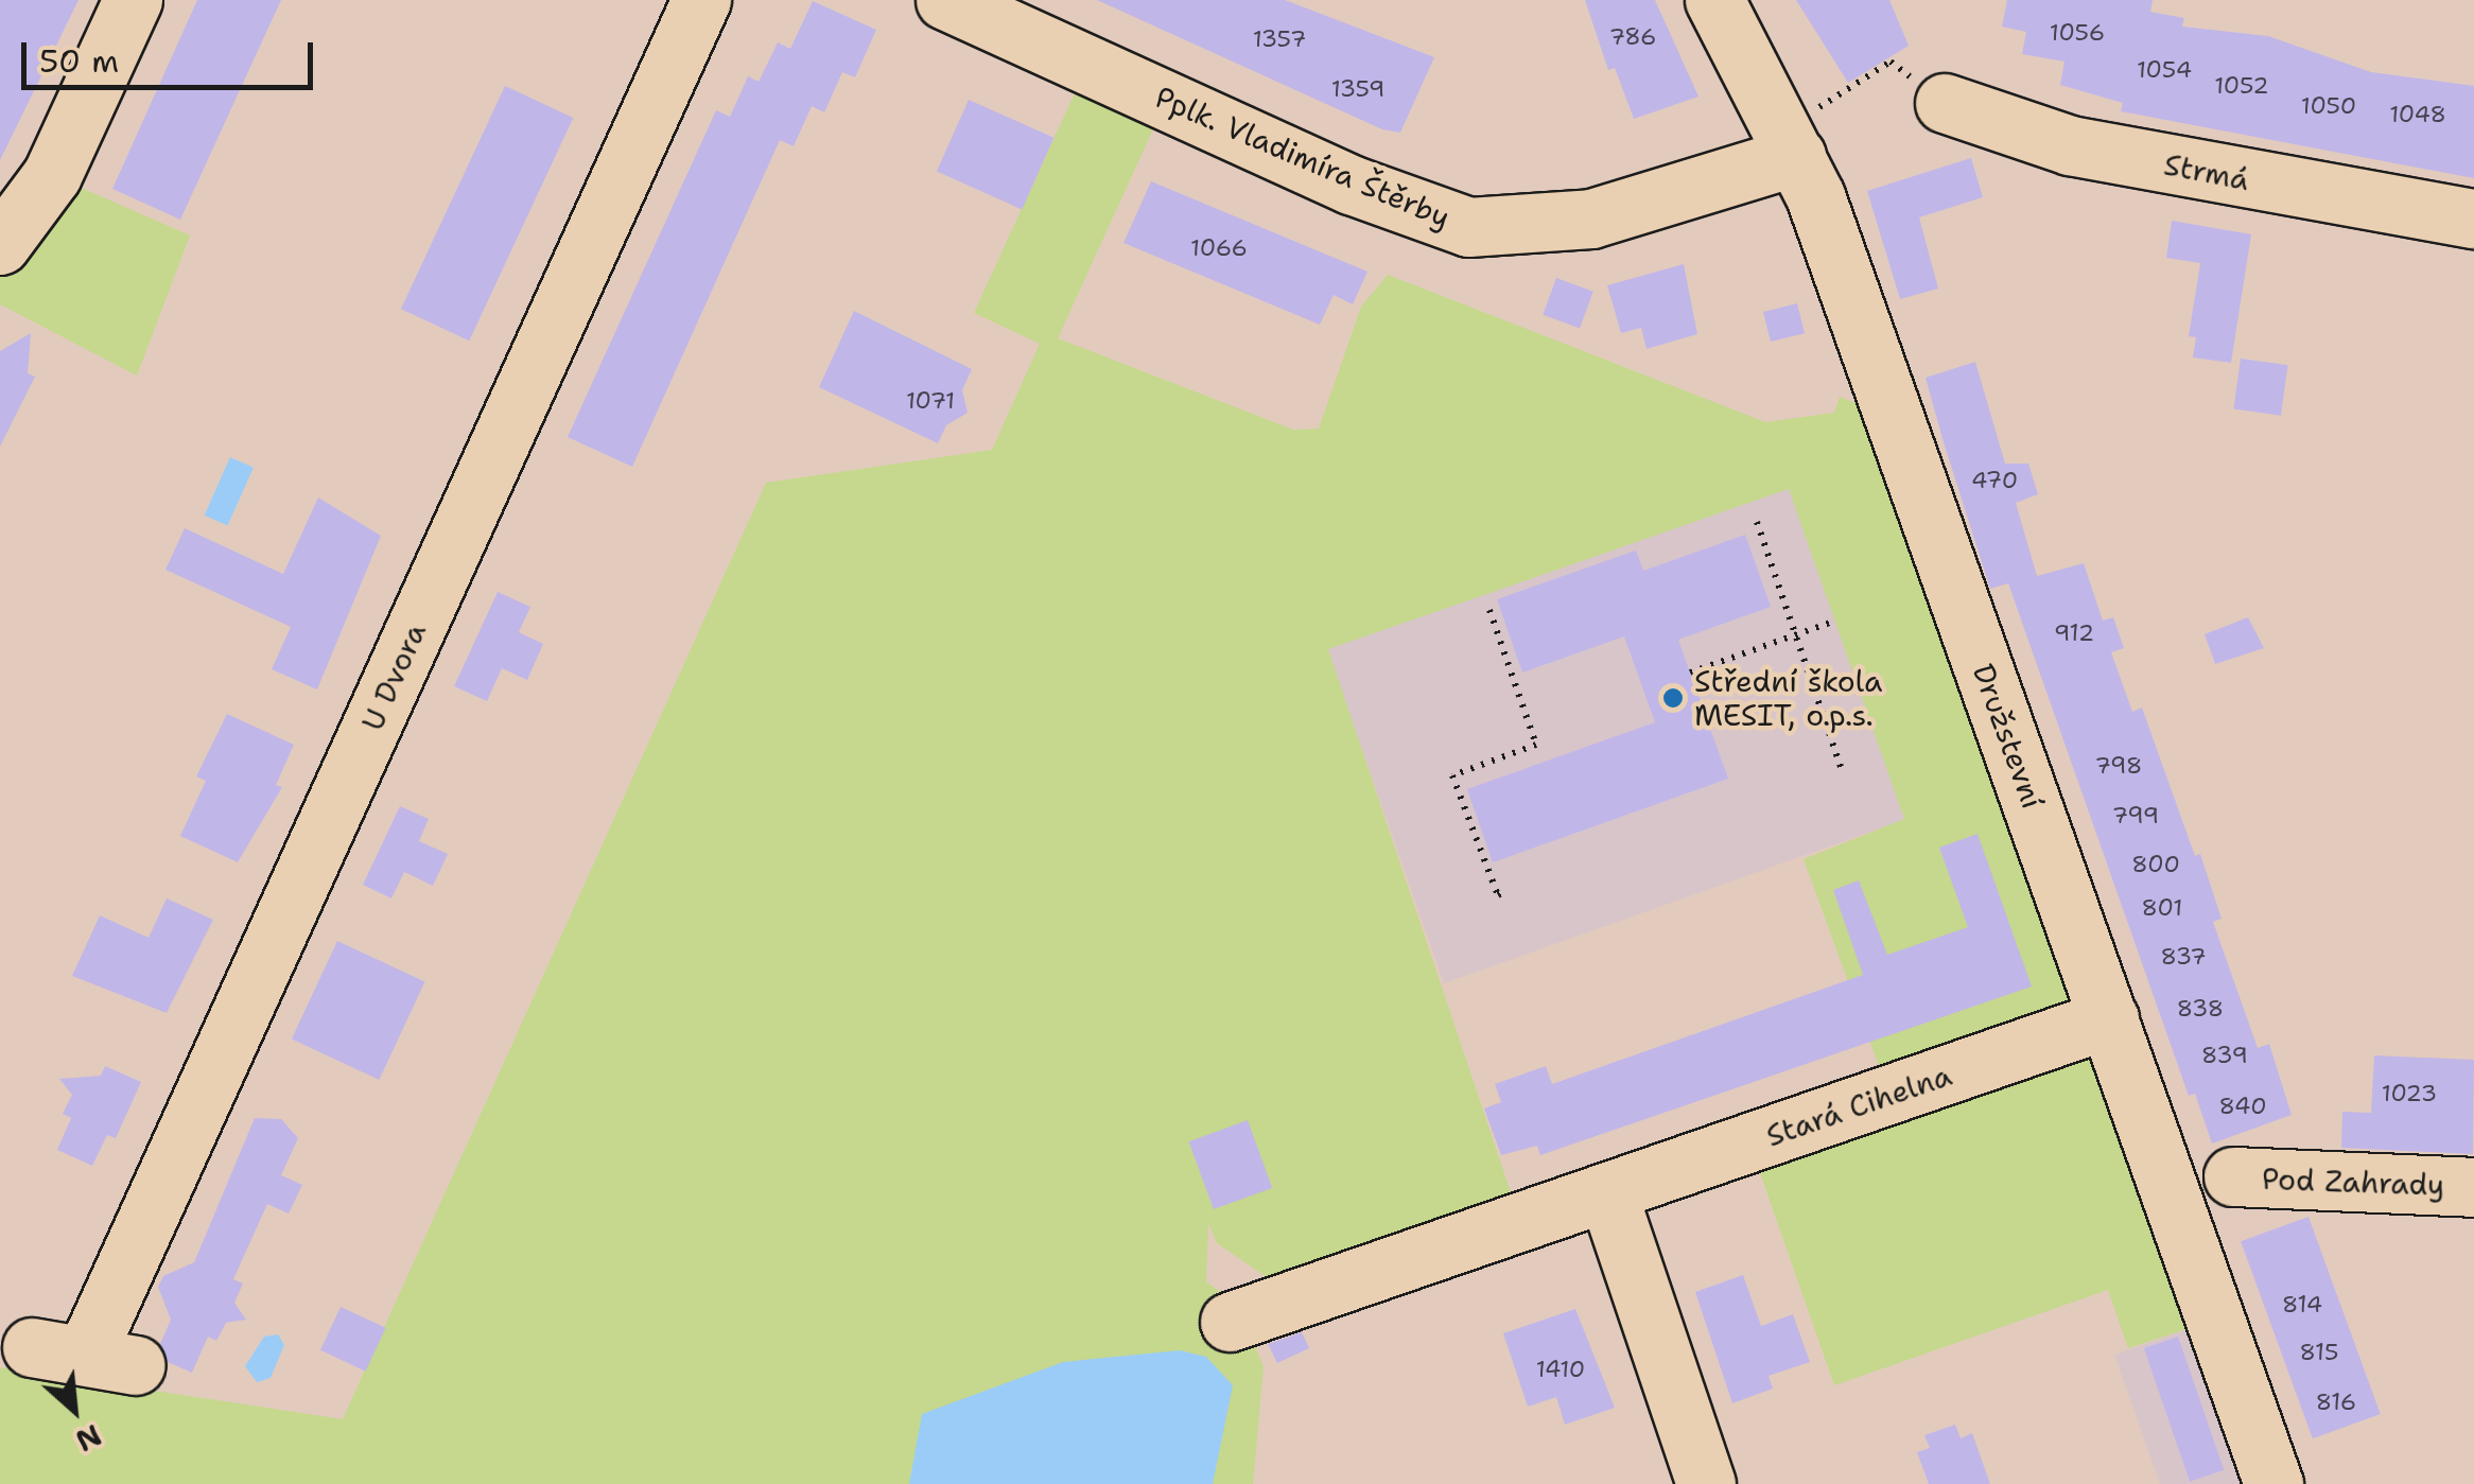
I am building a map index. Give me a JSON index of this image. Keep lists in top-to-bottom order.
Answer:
{
  "streets": {
    "street": [
      "Pplk. Vladimíra Štěrby",
      "Strmá",
      "U Dvora",
      "Družstevní",
      "Stará Cihelna",
      "Pod Zahrady"
    ]
  },
  "crossings": [
    ["Pplk. Vladimíra Štěrby", "Družstevní"],
    ["Družstevní", "Stará Cihelna"]
  ],
  "places": ["Střední škola MESIT, o.p.s."],
  "house_numbers": [
    "1056",
    "786",
    "1357",
    "1054",
    "1052",
    "1359",
    "1050",
    "1048",
    "1066",
    "1071",
    "470",
    "912",
    "798",
    "799",
    "800",
    "801",
    "837",
    "838",
    "839",
    "1023",
    "840",
    "814",
    "815",
    "1410",
    "816"
  ],
  "scale_bar": "50 m",
  "north": "bottom right"
}
